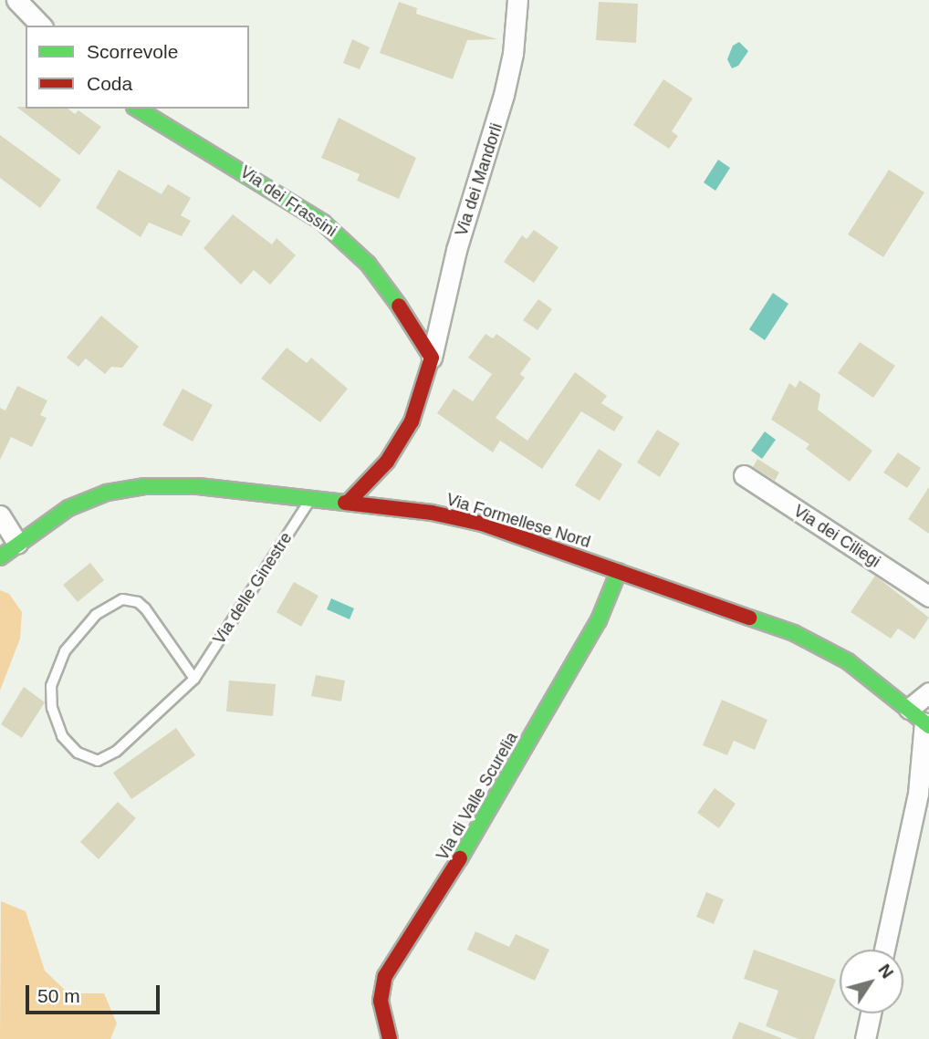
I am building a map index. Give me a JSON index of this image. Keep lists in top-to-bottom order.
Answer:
{
  "streets": {
    "street": [
      "Via dei Mandorli",
      "Via dei Frassini",
      "Via Formellese Nord",
      "Via dei Ciliegi",
      "Via di Valle Scurelia"
    ],
    "lane": ["Via delle Ginestre"]
  },
  "crossings": [
    ["Via dei Mandorli", "Via dei Frassini"],
    ["Via dei Mandorli", "Via Formellese Nord"],
    ["Via Formellese Nord", "Via delle Ginestre"],
    ["Via Formellese Nord", "Via di Valle Scurelia"]
  ],
  "legend": ["Scorrevole", "Coda"],
  "scale_bar": "50 m",
  "north": "top right"
}
